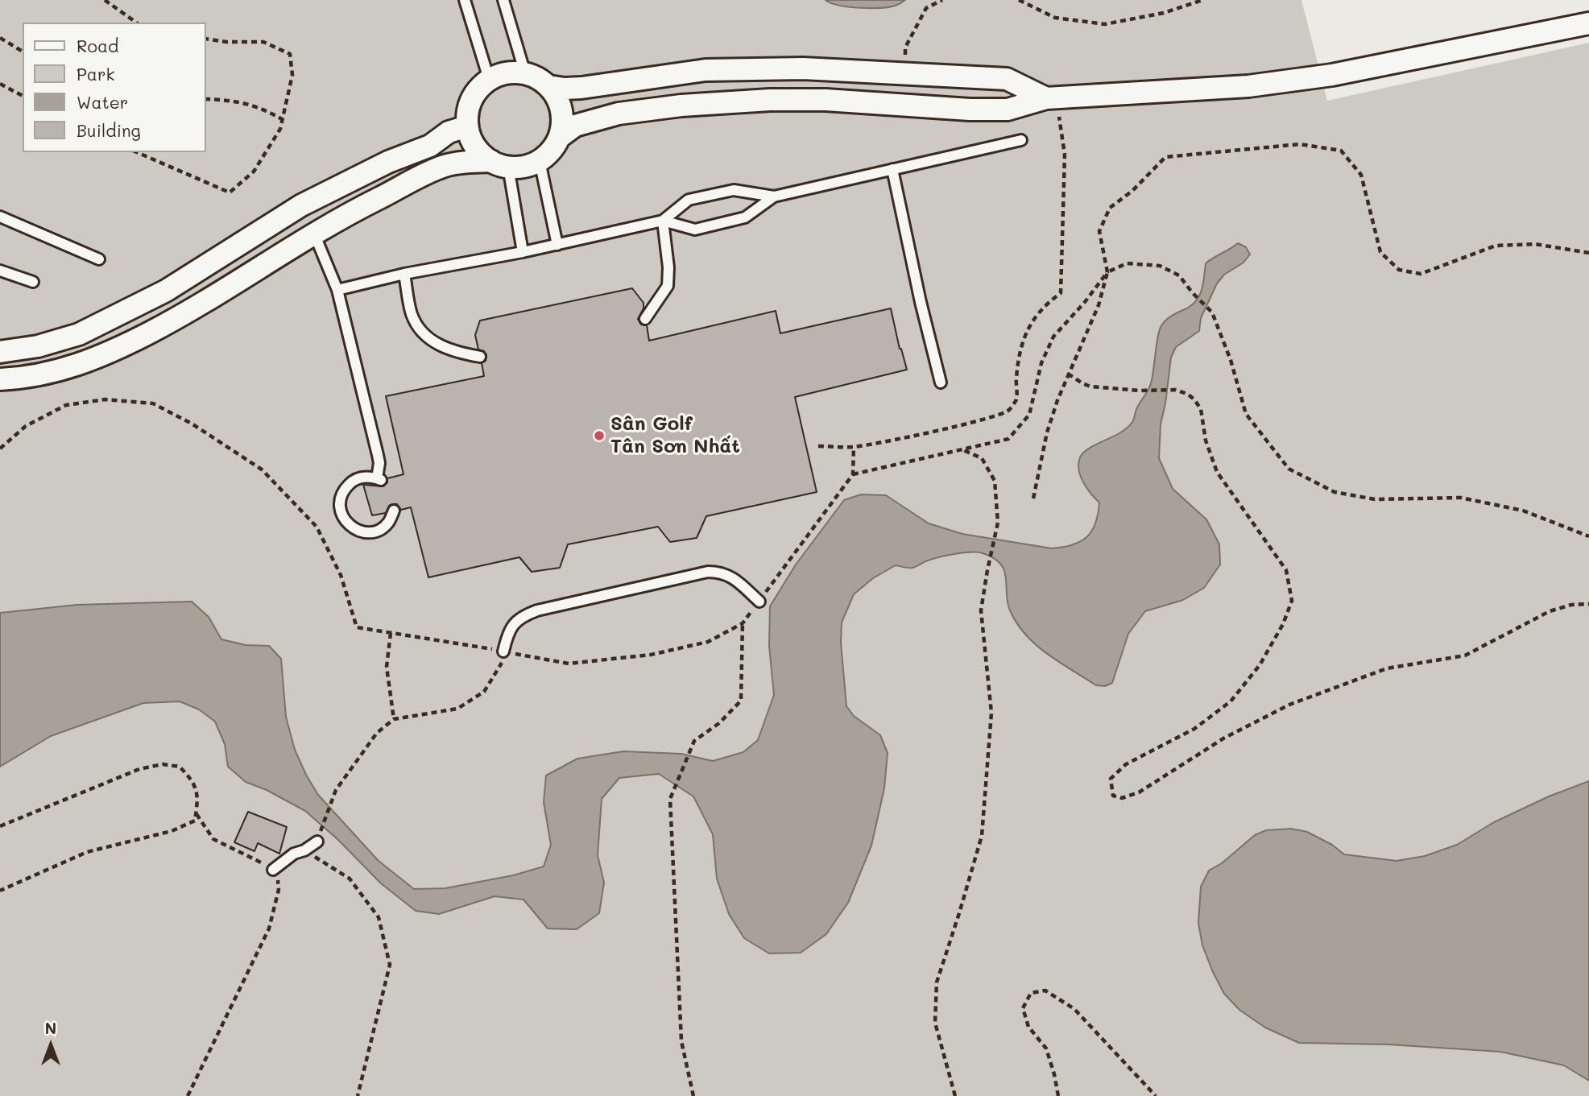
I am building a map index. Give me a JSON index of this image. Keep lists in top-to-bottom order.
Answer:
{
  "places": ["Sân Golf Tân Sơn Nhất"],
  "legend": [
    "Road",
    "Park",
    "Water",
    "Building"
  ],
  "north": "top"
}
